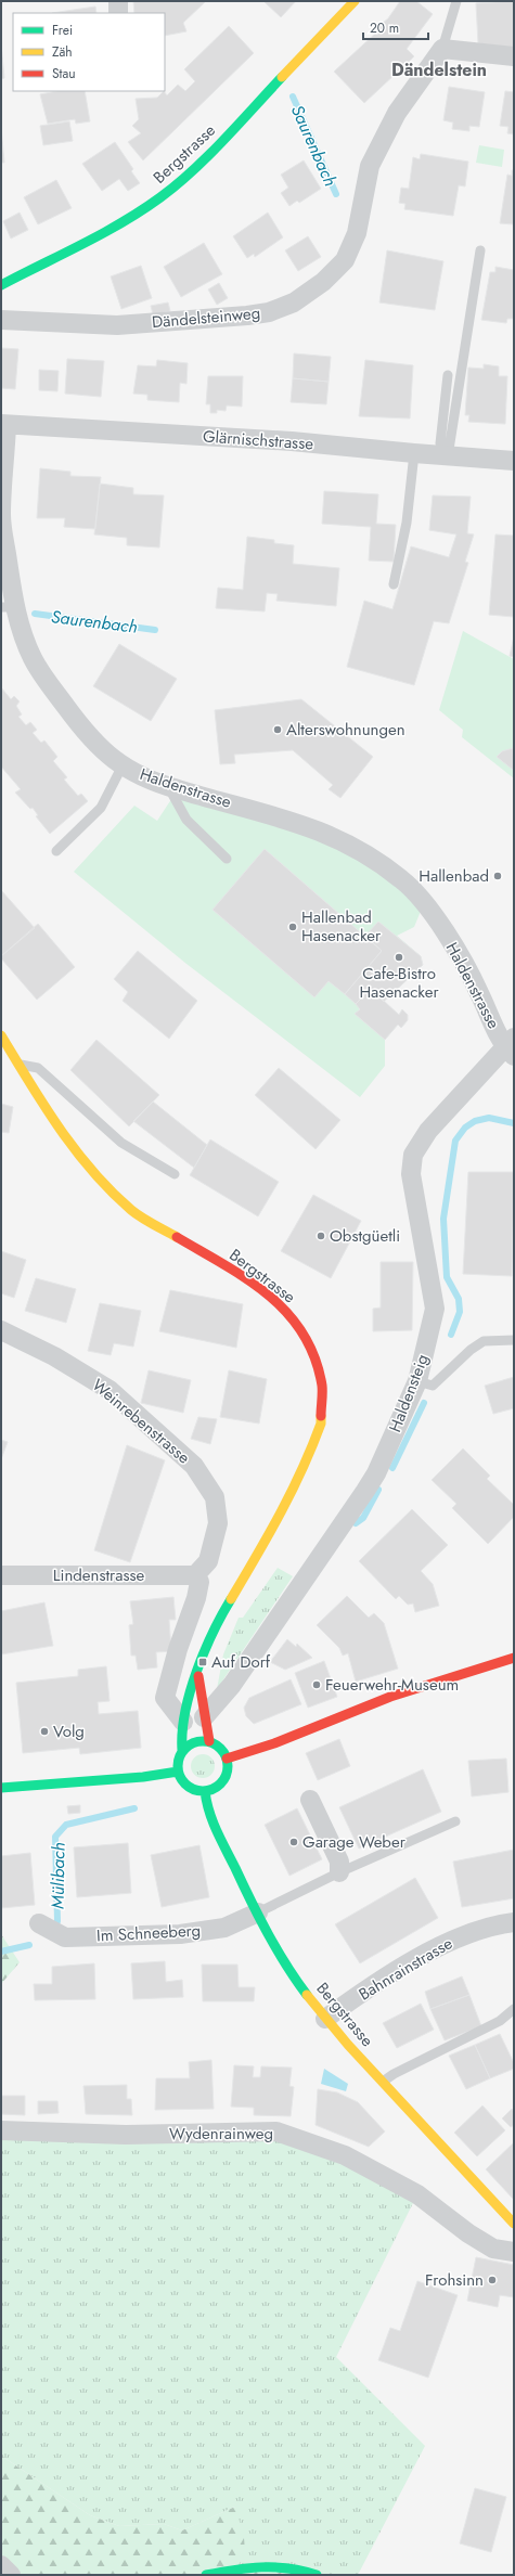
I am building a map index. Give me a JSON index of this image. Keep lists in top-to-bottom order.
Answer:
{
  "streets": {
    "street": [
      "Bergstrasse",
      "Dändelsteinweg",
      "Glärnischstrasse",
      "Haldenstrasse",
      "Haldensteig",
      "Weinrebenstrasse",
      "Lindenstrasse",
      "Im Schneeberg",
      "Bahnrainstrasse",
      "Wydenrainweg"
    ]
  },
  "crossings": [
    ["Bergstrasse", "Haldensteig"],
    ["Bergstrasse", "Im Schneeberg"],
    ["Bergstrasse", "Bahnrainstrasse"],
    ["Glärnischstrasse", "Haldenstrasse"],
    ["Haldenstrasse", "Haldensteig"],
    ["Weinrebenstrasse", "Lindenstrasse"]
  ],
  "districts": ["Dändelstein"],
  "water": ["Saurenbach", "Mülibach"],
  "places": {
    "other": [
      "Alterswohnungen",
      "Hallenbad",
      "Hallenbad Hasenacker",
      "Cafe-Bistro Hasenacker",
      "Obstgüetli",
      "Feuerwehr-Museum",
      "Volg",
      "Garage Weber",
      "Frohsinn"
    ],
    "transit": ["Auf Dorf"]
  },
  "legend": ["Frei", "Zäh", "Stau"],
  "scale_bar": "20 m"
}
